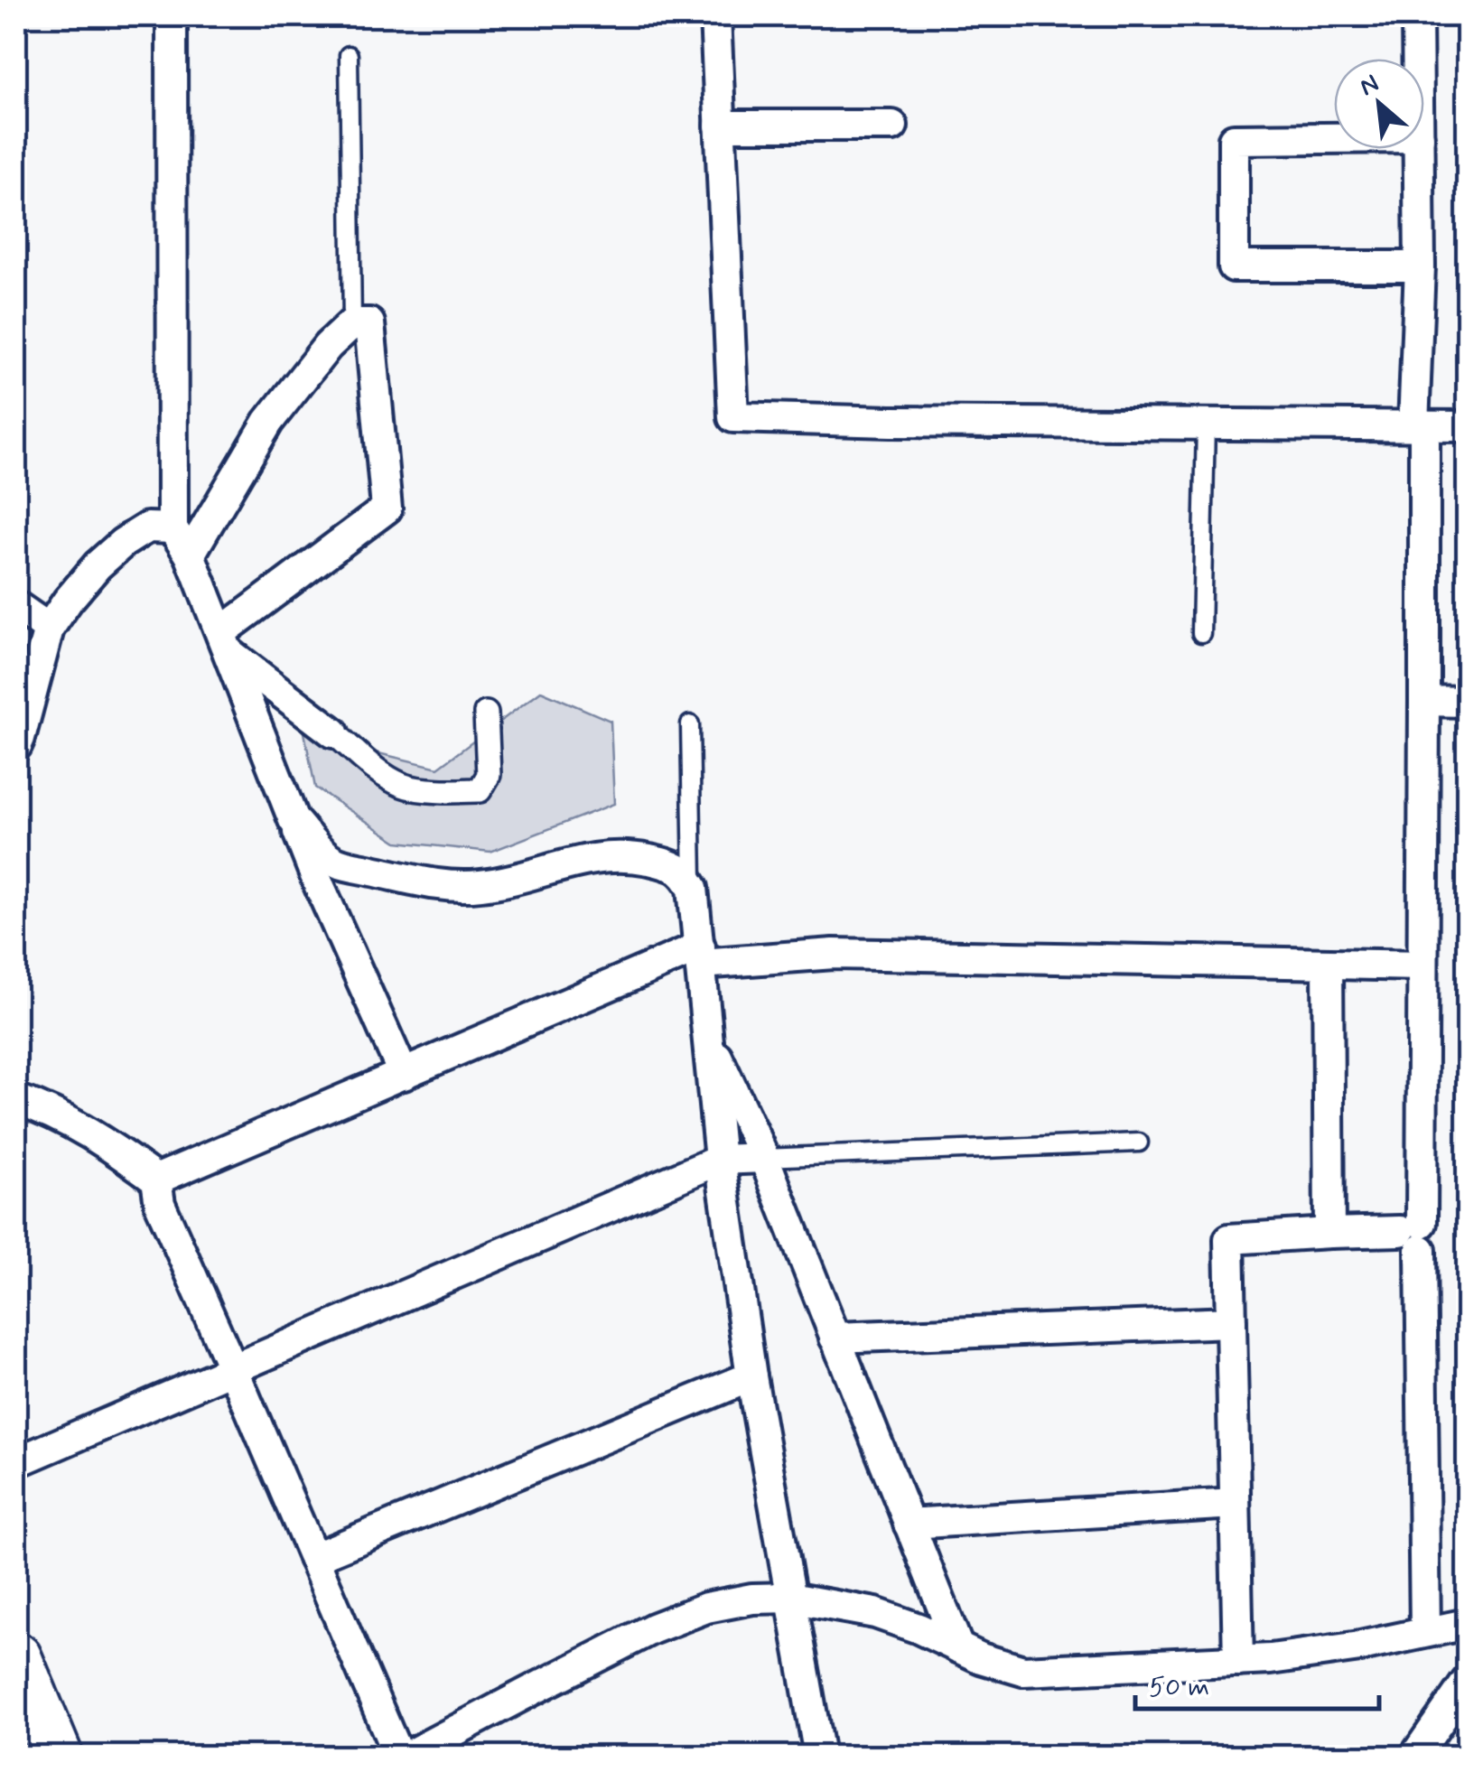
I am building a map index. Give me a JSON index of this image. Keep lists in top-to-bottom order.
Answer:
{
  "scale_bar": "50 m",
  "north": "top left"
}
